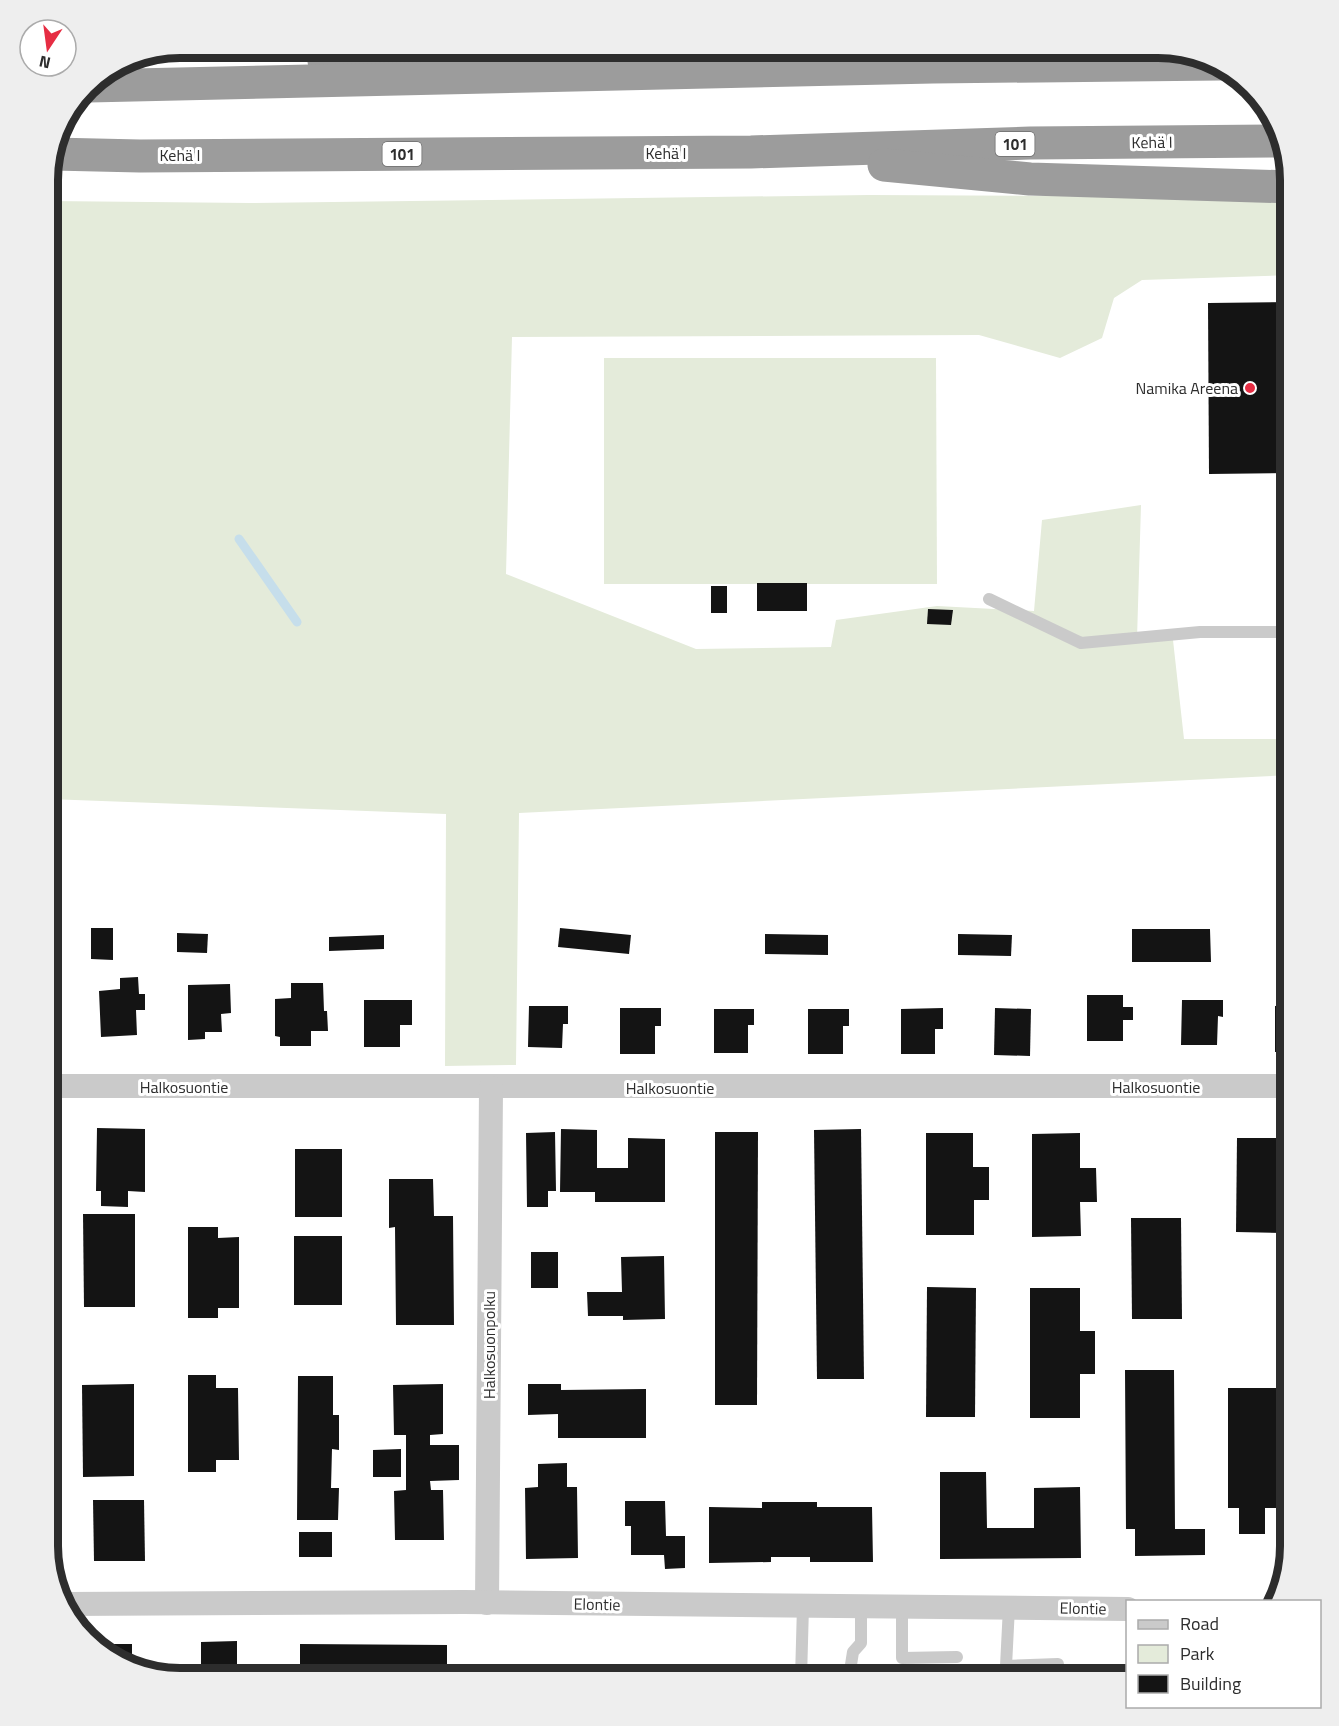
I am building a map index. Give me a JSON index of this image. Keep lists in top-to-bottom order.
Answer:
{
  "streets": {
    "highway": ["Kehä I", "101"],
    "street": ["Halkosuontie", "Halkosuonpolku", "Elontie"]
  },
  "crossings": [
    ["Halkosuontie", "Halkosuonpolku"],
    ["Halkosuonpolku", "Elontie"]
  ],
  "places": ["Namika Areena"],
  "legend": ["Road", "Park", "Building"],
  "north": "bottom"
}
